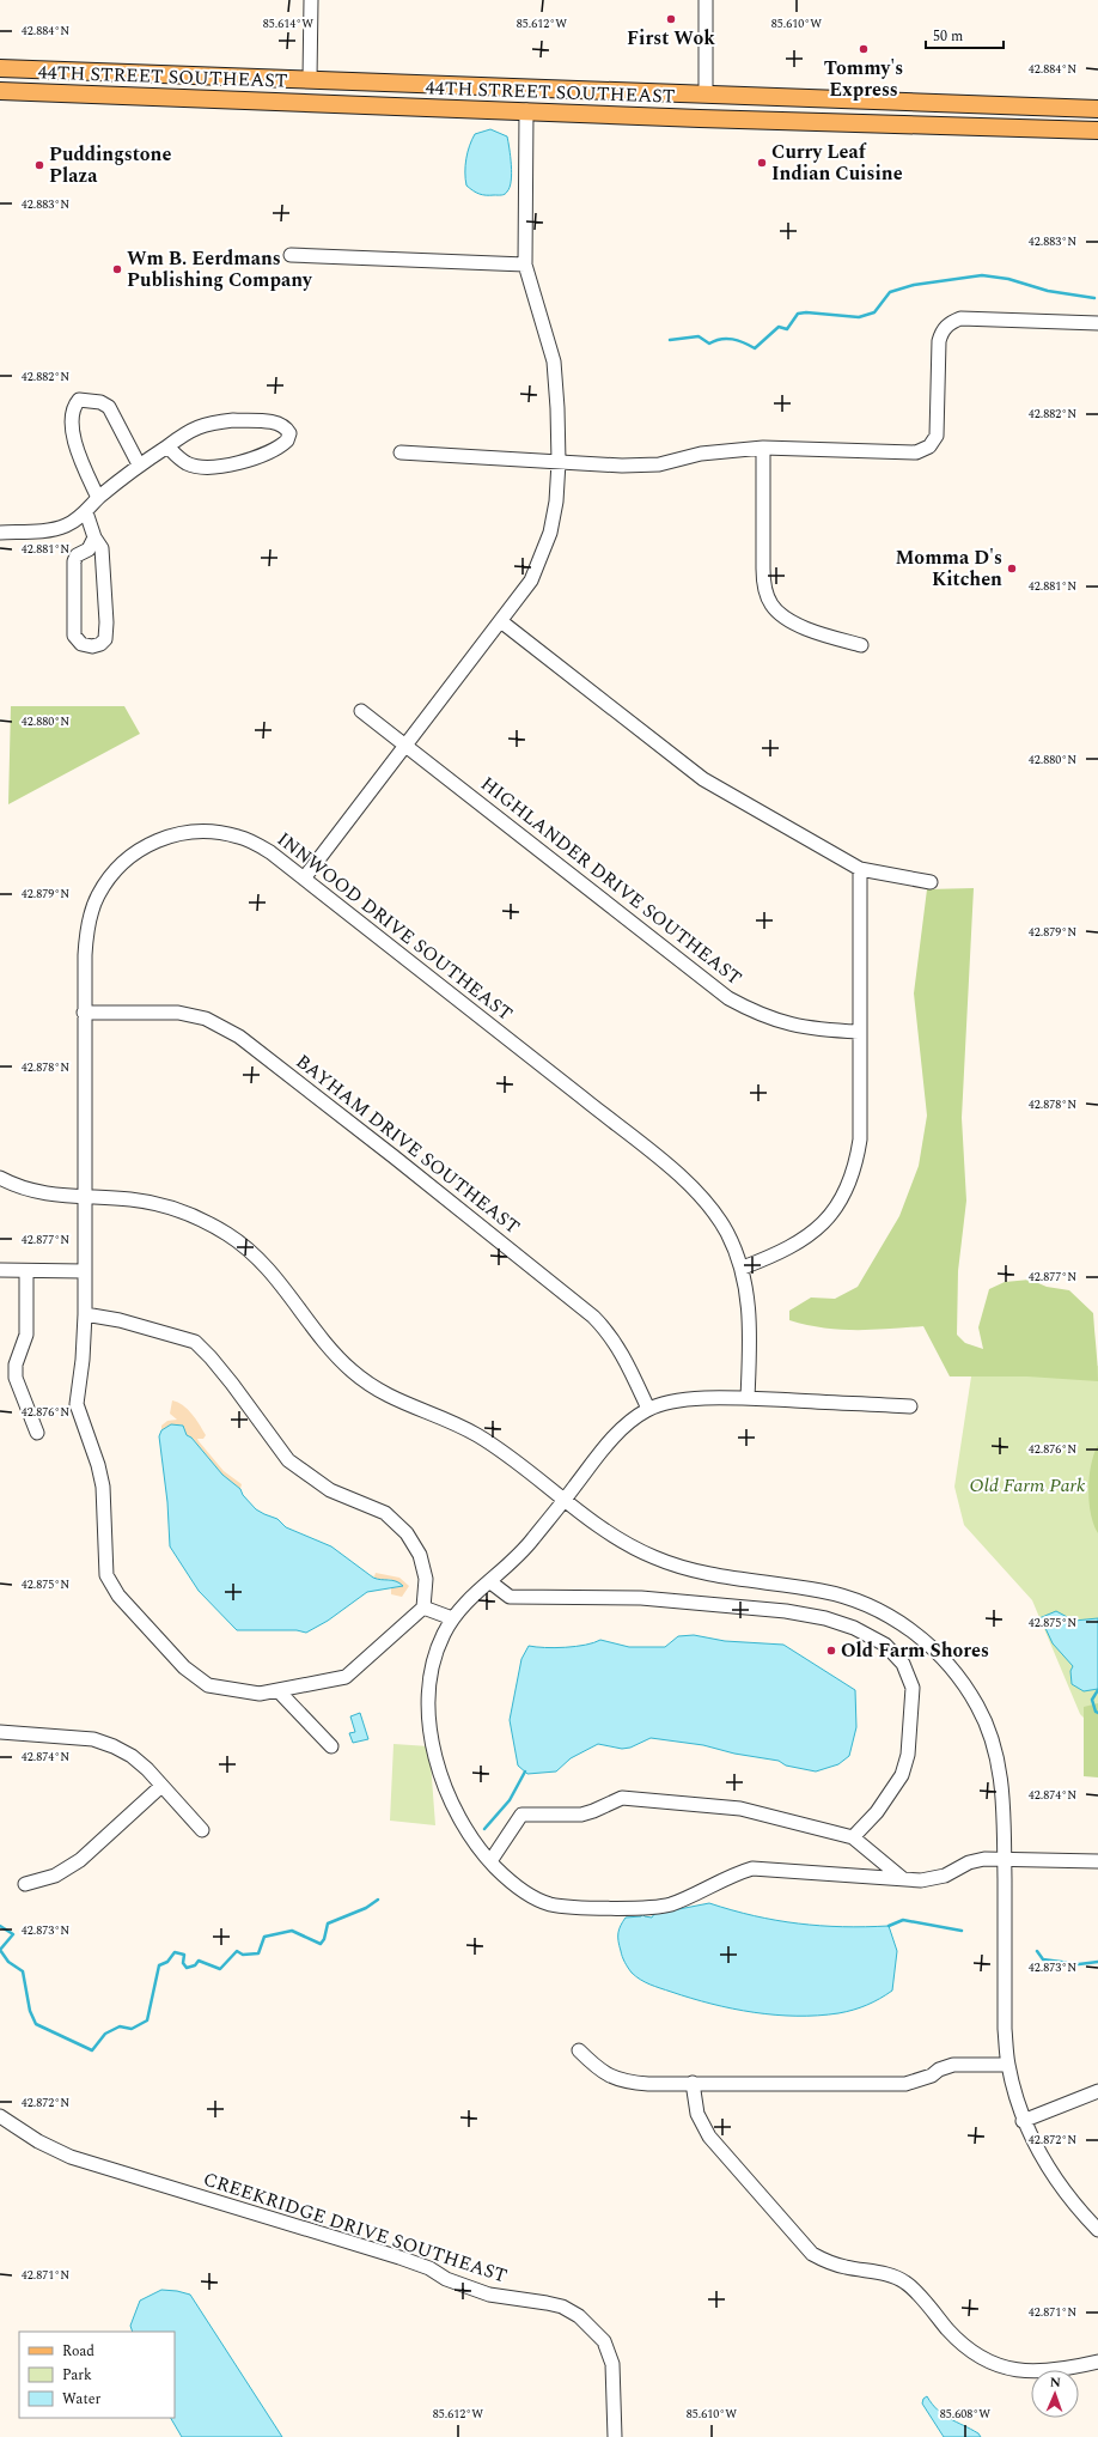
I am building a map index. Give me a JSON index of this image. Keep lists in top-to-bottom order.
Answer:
{
  "streets": {
    "main road": ["44TH STREET SOUTHEAST"],
    "street": [
      "HIGHLANDER DRIVE SOUTHEAST",
      "INNWOOD DRIVE SOUTHEAST",
      "BAYHAM DRIVE SOUTHEAST",
      "CREEKRIDGE DRIVE SOUTHEAST"
    ]
  },
  "crossings": [
    ["INNWOOD DRIVE SOUTHEAST", "BAYHAM DRIVE SOUTHEAST"]
  ],
  "parks": ["Old Farm Park"],
  "places": [
    "First Wok",
    "Tommy's Express",
    "Curry Leaf Indian Cuisine",
    "Puddingstone Plaza",
    "Wm B. Eerdmans Publishing Company",
    "Momma D's Kitchen",
    "Old Farm Shores"
  ],
  "legend": ["Road", "Park", "Water"],
  "scale_bar": "50 m",
  "north": "top",
  "coordinates": [
    "85.614°W",
    "85.612°W",
    "85.610°W",
    "42.884°N",
    "42.883°N",
    "42.882°N",
    "42.881°N",
    "42.880°N",
    "42.879°N",
    "42.878°N",
    "42.877°N",
    "42.876°N",
    "42.875°N",
    "42.874°N",
    "42.873°N",
    "42.872°N",
    "42.871°N",
    "85.608°W"
  ]
}
